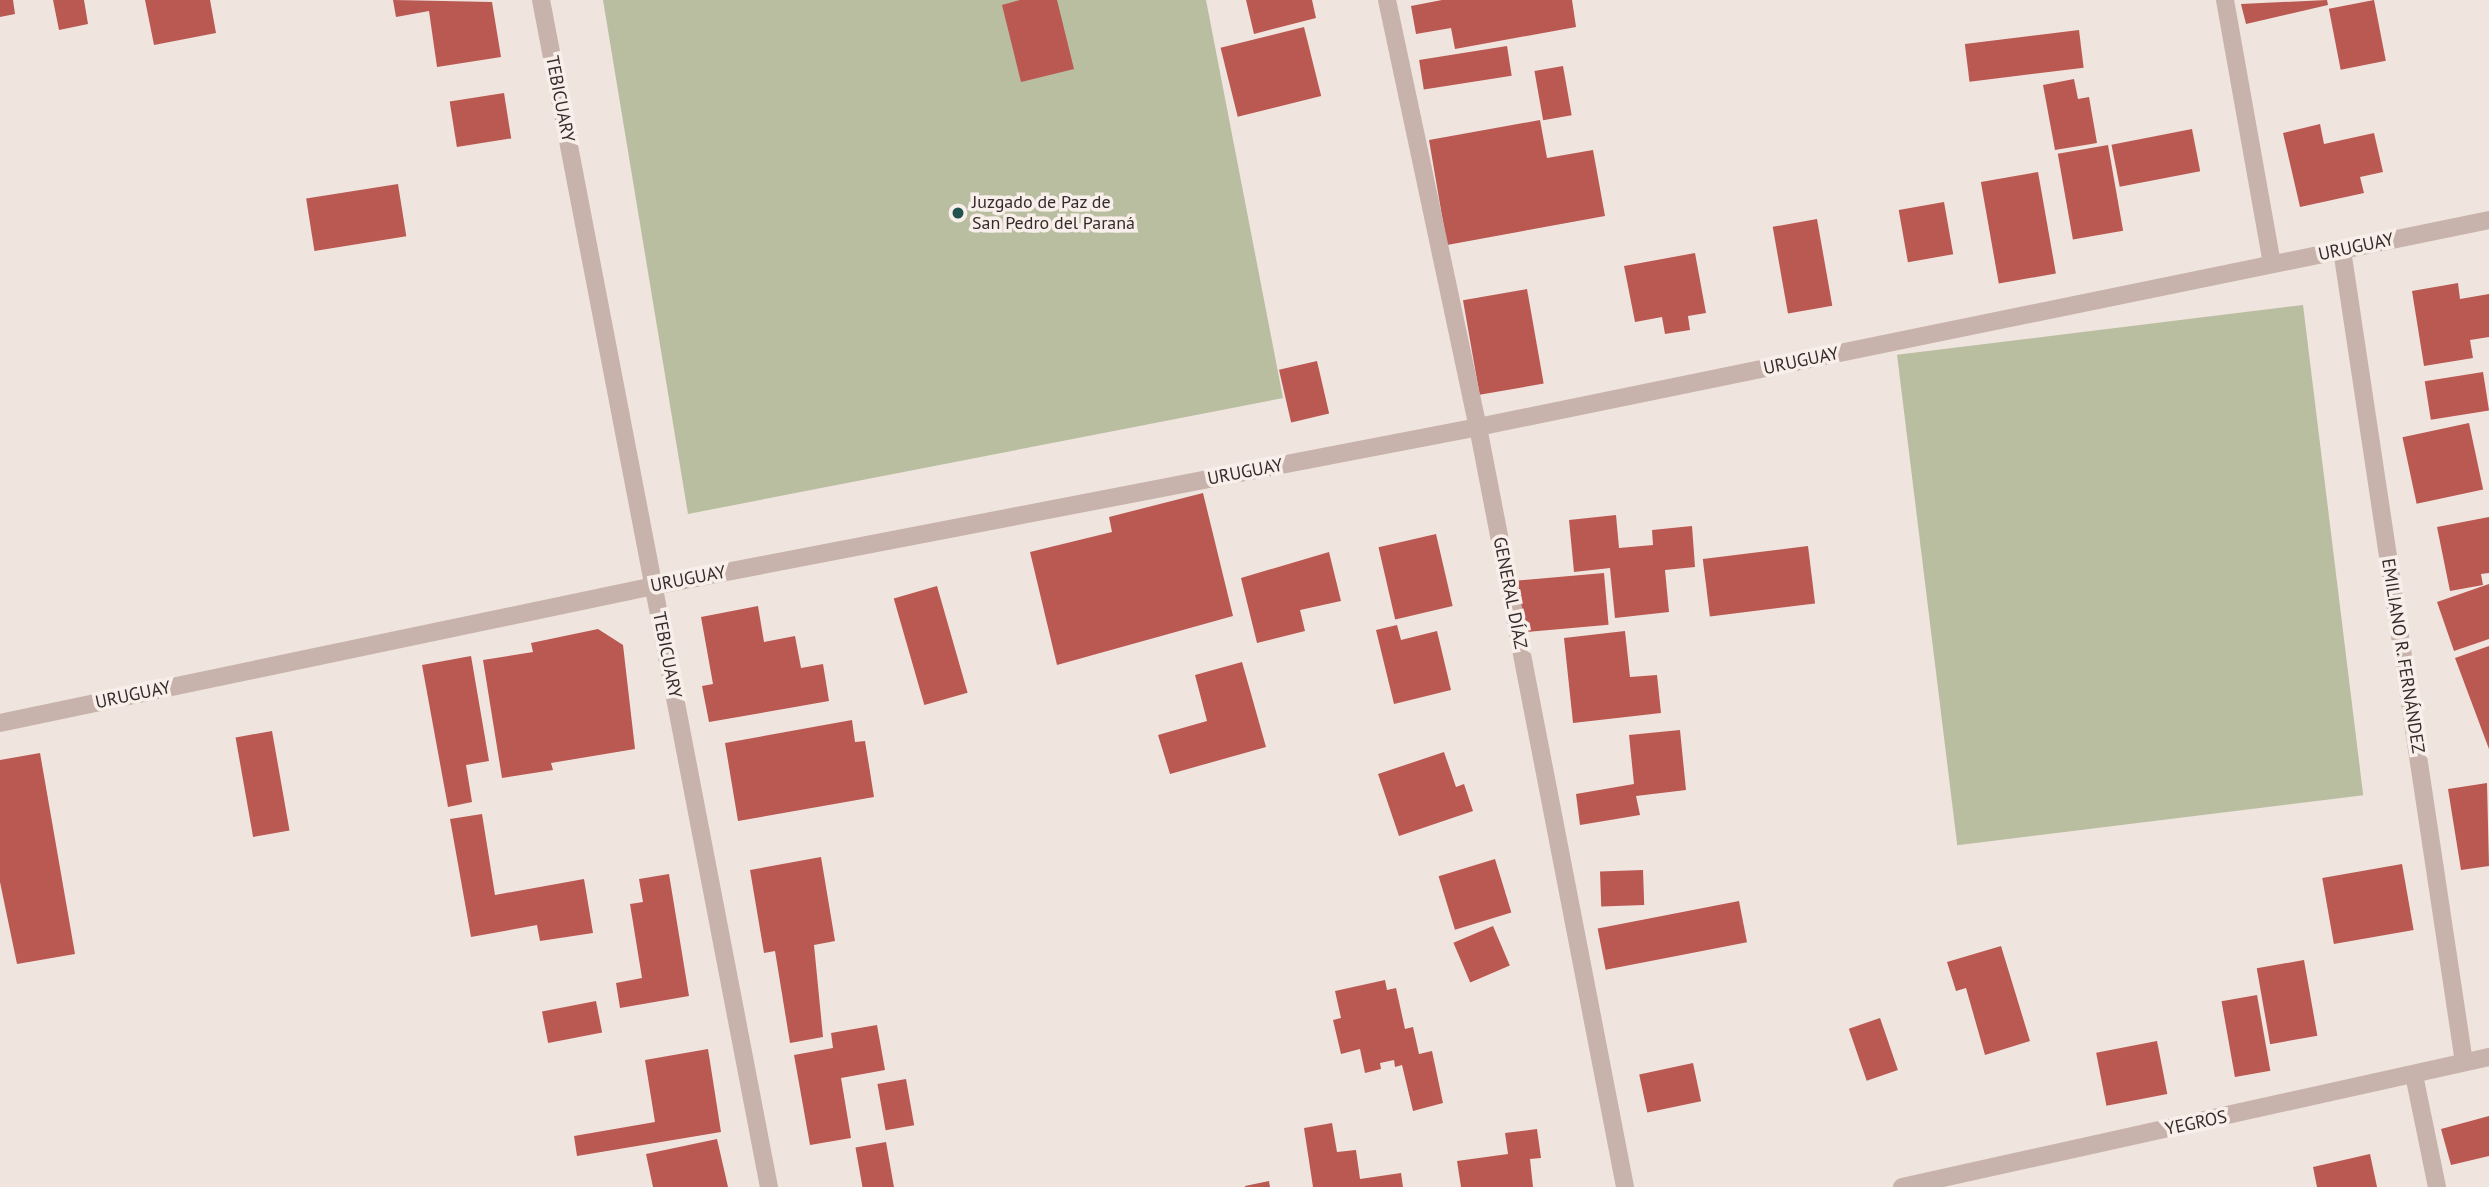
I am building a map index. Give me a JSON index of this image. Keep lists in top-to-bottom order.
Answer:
{
  "streets": {
    "street": [
      "TEBICUARY",
      "URUGUAY",
      "GENERAL DÍAZ",
      "EMILIANO R. FERNÁNDEZ",
      "YEGROS"
    ]
  },
  "crossings": [
    ["TEBICUARY", "URUGUAY"],
    ["URUGUAY", "GENERAL DÍAZ"],
    ["URUGUAY", "EMILIANO R. FERNÁNDEZ"],
    ["EMILIANO R. FERNÁNDEZ", "YEGROS"]
  ],
  "places": ["Juzgado de Paz de San Pedro del Paraná"]
}
